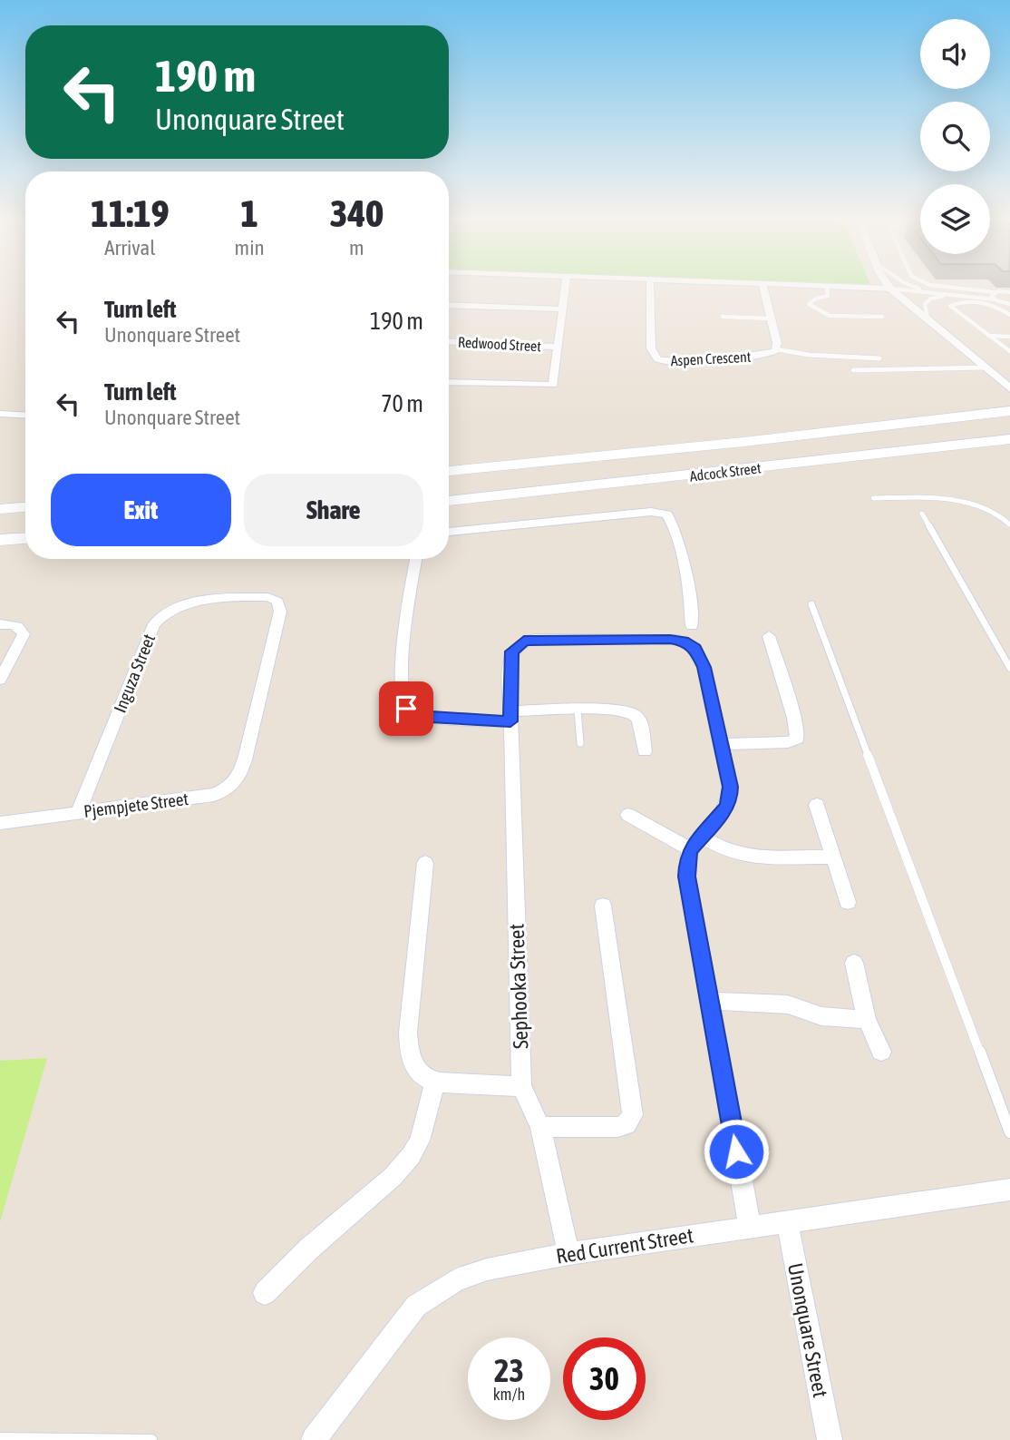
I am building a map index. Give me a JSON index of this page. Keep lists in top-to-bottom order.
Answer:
{
  "streets": {
    "main road": ["Adcock Street"],
    "street": [
      "Redwood Street",
      "Aspen Crescent",
      "Inguza Street",
      "Pjempjete Street",
      "Sephooka Street",
      "Red Current Street",
      "Unonquare Street"
    ]
  },
  "crossings": [
    ["Inguza Street", "Pjempjete Street"],
    ["Sephooka Street", "Red Current Street"],
    ["Red Current Street", "Unonquare Street"]
  ],
  "page": {
    "turn": ["190 m", "Unonquare Street"],
    "eta": [
      "11:19",
      "Arrival",
      "1",
      "min",
      "340",
      "m"
    ],
    "list": [
      {
        "name": "Turn left",
        "note": "Unonquare Street",
        "value": "190 m"
      },
      {
        "name": "Turn left",
        "note": "Unonquare Street",
        "value": "70 m"
      }
    ],
    "buttons": ["Exit", "Share"],
    "speed": "23 km/h",
    "limit": "30"
  }
}
